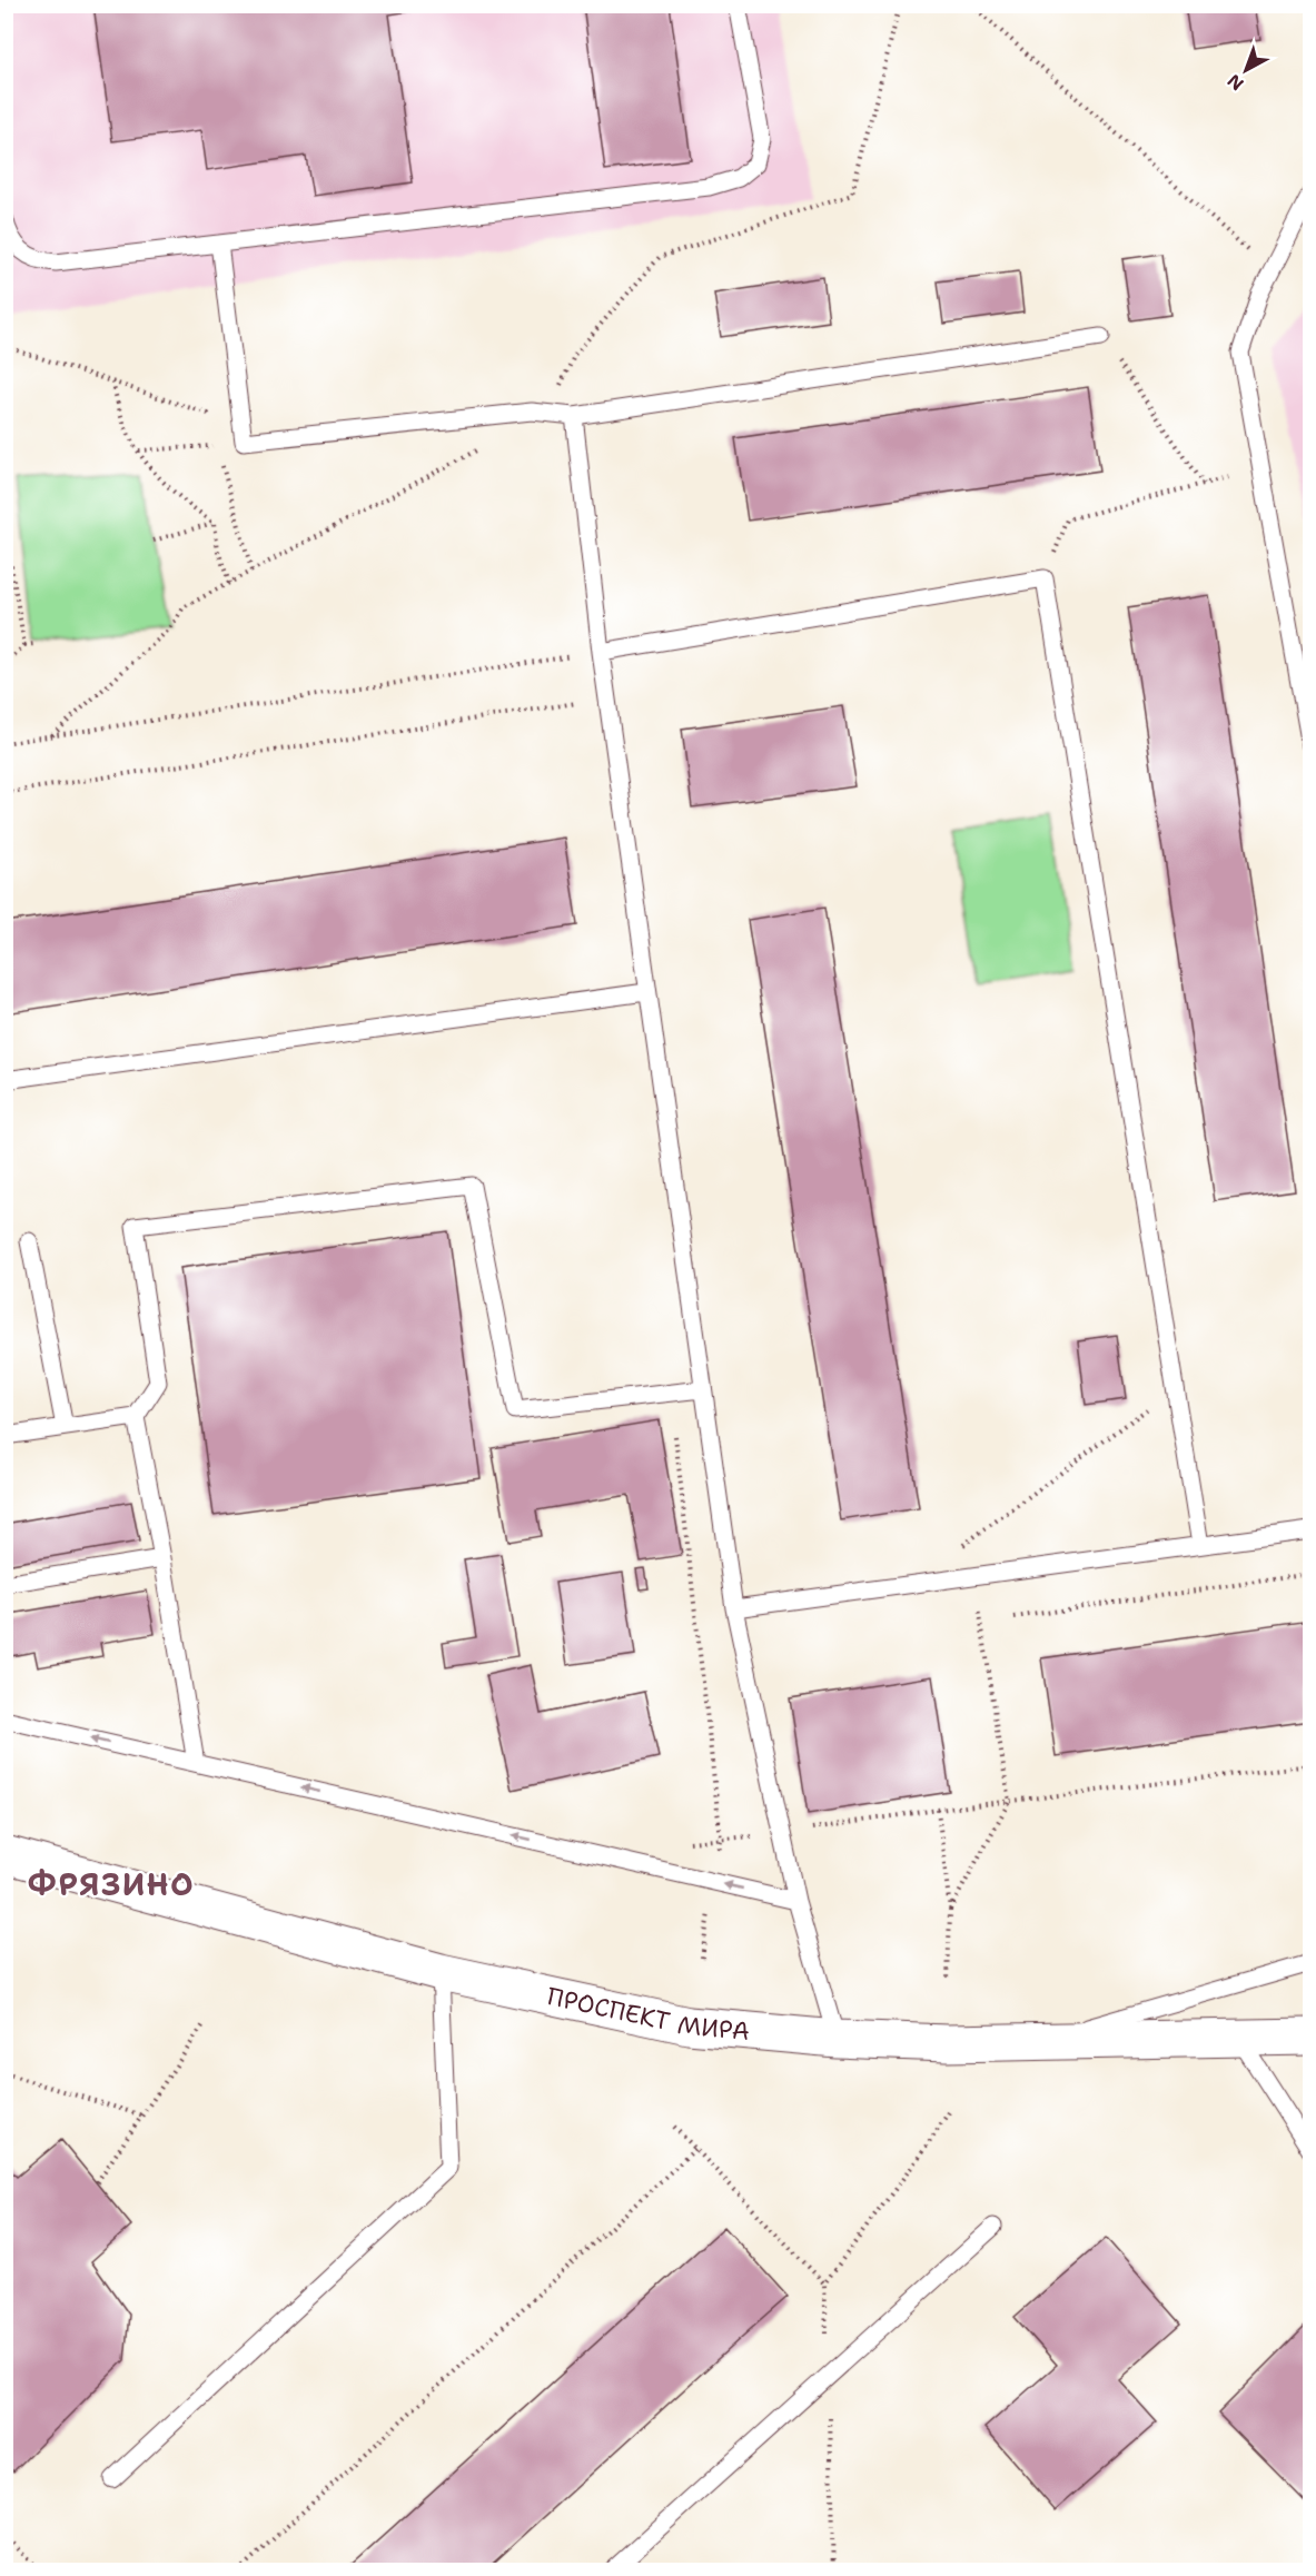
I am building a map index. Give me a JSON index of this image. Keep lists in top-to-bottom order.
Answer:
{
  "streets": {
    "main road": ["ПРОСПЕКТ МИРА"]
  },
  "districts": ["ФРЯЗИНО"],
  "north": "bottom left"
}
